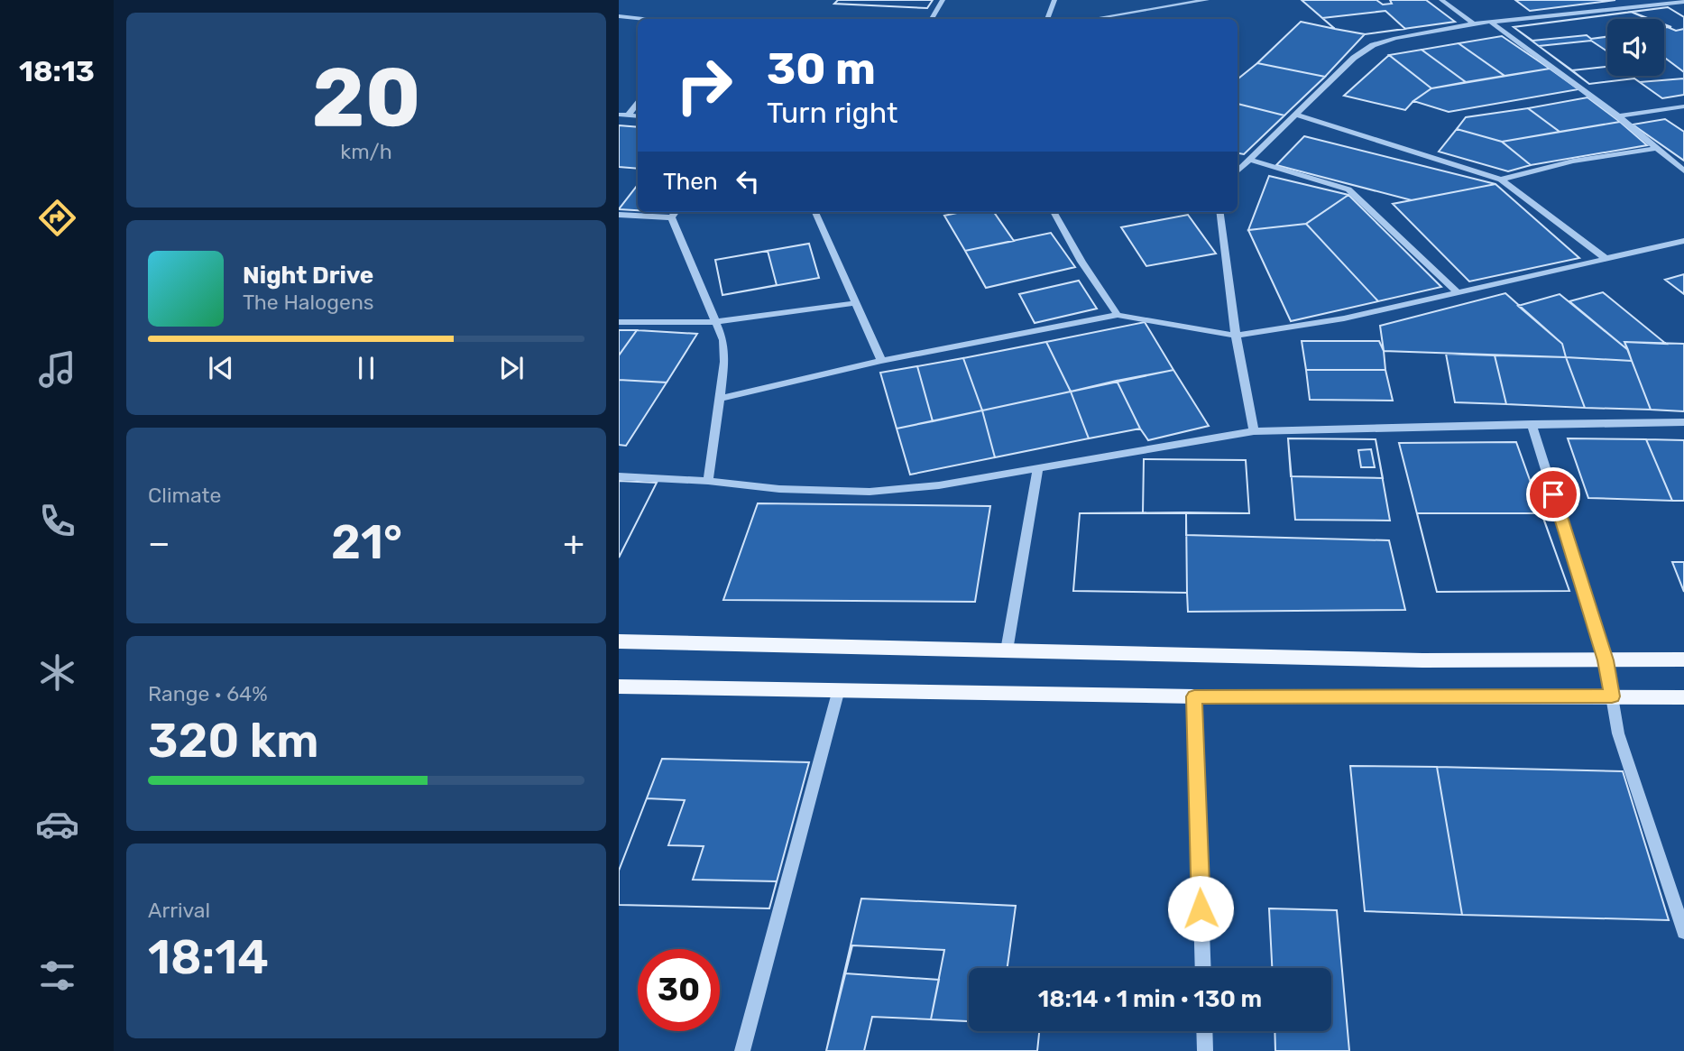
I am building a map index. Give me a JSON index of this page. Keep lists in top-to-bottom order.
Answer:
{
  "page": {
    "tabs": "18:13",
    "tile": [
      ["20", "km/h"],
      "Climate",
      ["Range · 64%", "320 km"],
      ["Arrival", "18:14"]
    ],
    "turn": ["30 m", "Turn right"],
    "then": "Then",
    "song": ["Night Drive", "The Halogens"],
    "heat": ["−", "21°", "+"],
    "limit": "30",
    "trip": "18:14 · 1 min · 130 m"
  }
}
